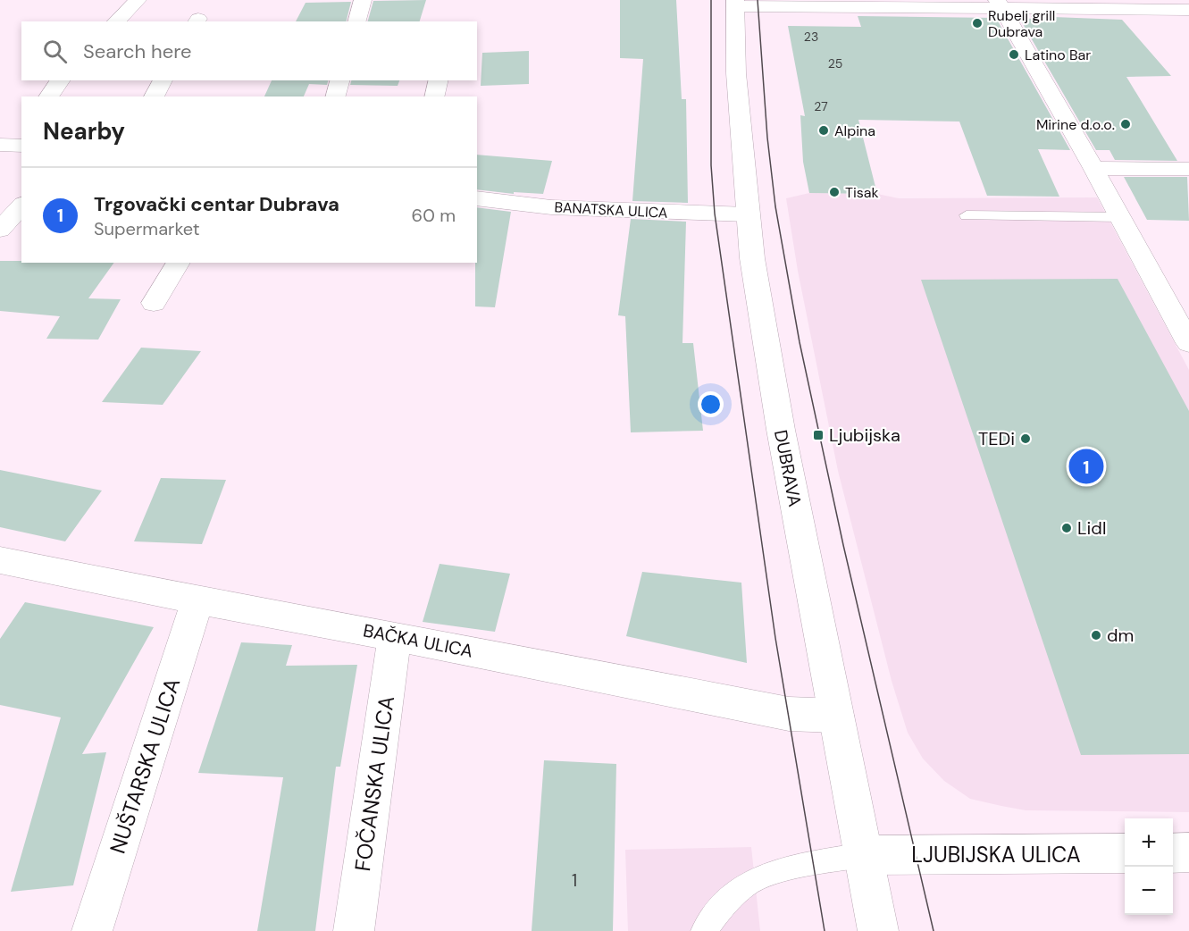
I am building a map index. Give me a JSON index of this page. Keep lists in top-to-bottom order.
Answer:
{
  "streets": {
    "street": [
      "BANATSKA ULICA",
      "DUBRAVA",
      "BAČKA ULICA",
      "NUŠTARSKA ULICA",
      "FOČANSKA ULICA",
      "LJUBIJSKA ULICA"
    ]
  },
  "crossings": [
    ["BANATSKA ULICA", "DUBRAVA"],
    ["DUBRAVA", "BAČKA ULICA"],
    ["DUBRAVA", "LJUBIJSKA ULICA"],
    ["BAČKA ULICA", "NUŠTARSKA ULICA"],
    ["BAČKA ULICA", "FOČANSKA ULICA"]
  ],
  "places": {
    "other": [
      "Rubelj grill Dubrava",
      "Latino Bar",
      "Mirine d.o.o.",
      "Alpina",
      "Tisak",
      "TEDi",
      "Lidl",
      "dm"
    ],
    "transit": ["Ljubijska"]
  },
  "house_numbers": [
    "23",
    "25",
    "27",
    "1"
  ],
  "page": {
    "search": "Search here",
    "heading": "Nearby",
    "list": [
      {
        "mark": "1",
        "name": "Trgovački centar Dubrava",
        "note": "Supermarket",
        "value": "60 m"
      }
    ],
    "pins": "1",
    "map_buttons": ["+", "−"]
  }
}
